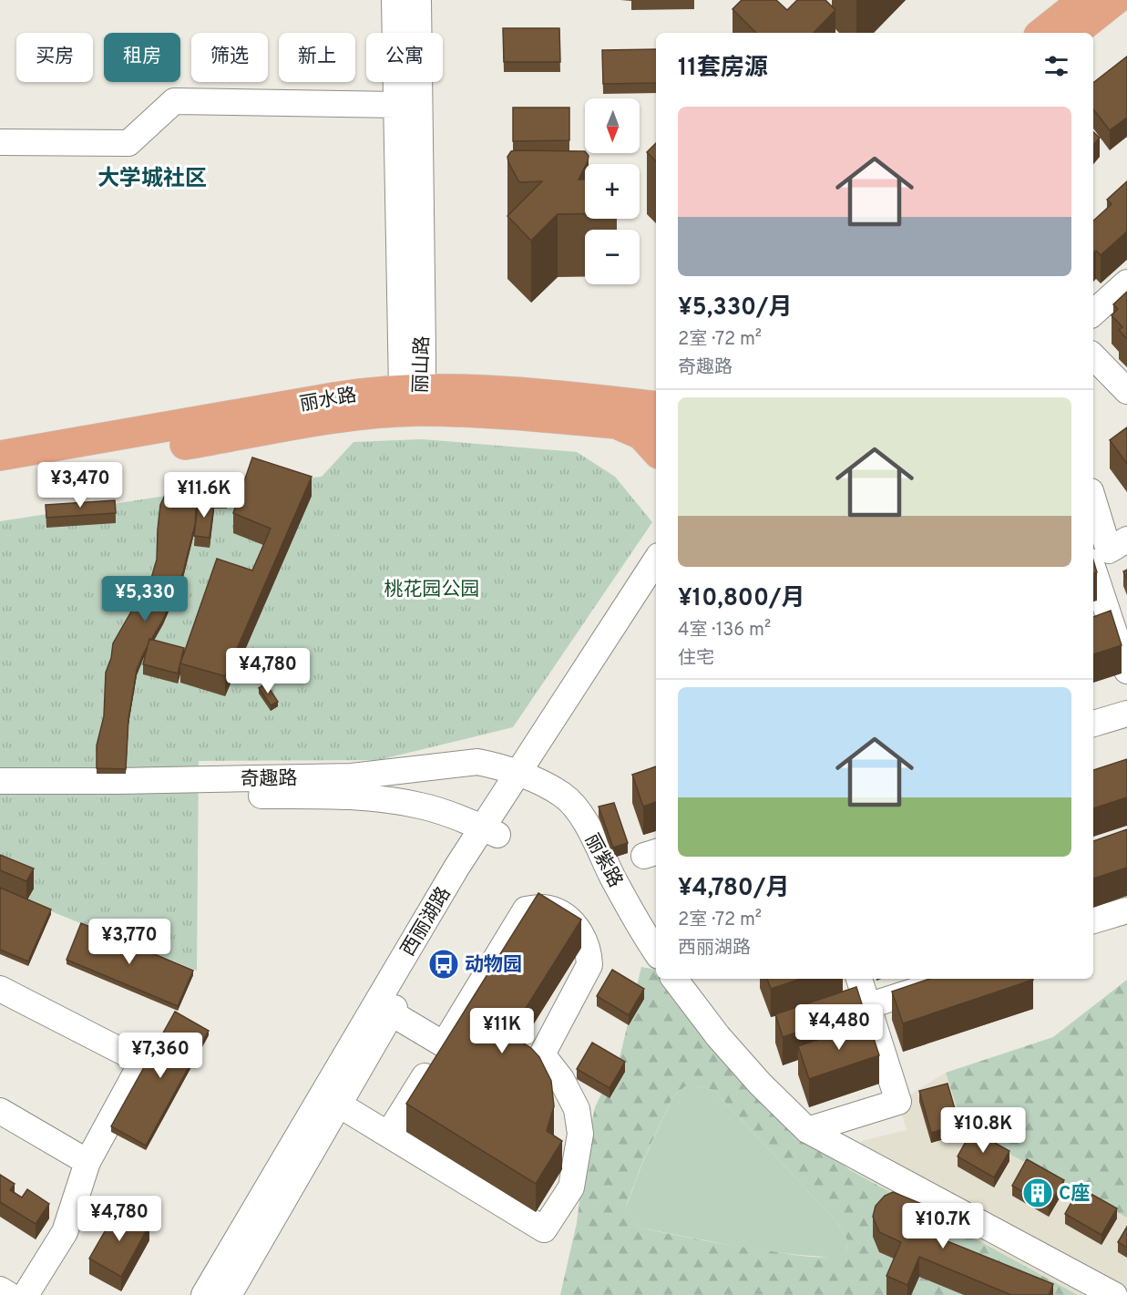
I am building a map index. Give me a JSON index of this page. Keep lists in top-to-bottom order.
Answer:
{
  "streets": {
    "main road": ["丽水路"],
    "street": [
      "丽山路",
      "奇趣路",
      "丽紫路",
      "西丽湖路"
    ]
  },
  "crossings": [
    ["丽山路", "丽水路"],
    ["奇趣路", "丽紫路"],
    ["奇趣路", "西丽湖路"],
    ["丽紫路", "西丽湖路"]
  ],
  "districts": ["大学城社区"],
  "parks": ["桃花园公园"],
  "places": {
    "bus stop": ["动物园"],
    "building": ["C座"]
  },
  "north": "bottom",
  "page": {
    "chip": [
      "买房",
      "租房",
      "筛选",
      "新上",
      "公寓"
    ],
    "heading": "11套房源",
    "map_buttons": ["+", "−"],
    "list": [
      {
        "name": "¥5,330/月",
        "note": "2室 · 72 m² · 奇趣路"
      },
      {
        "name": "¥10,800/月",
        "note": "4室 · 136 m² · 住宅"
      },
      {
        "name": "¥4,780/月",
        "note": "2室 · 72 m² · 西丽湖路"
      }
    ],
    "price": [
      "¥3,470",
      "¥11.6K",
      "¥5,330",
      "¥4,780",
      "¥3,770",
      "¥4,480",
      "¥11K",
      "¥7,360",
      "¥10.8K",
      "¥4,780",
      "¥10.7K"
    ]
  }
}
